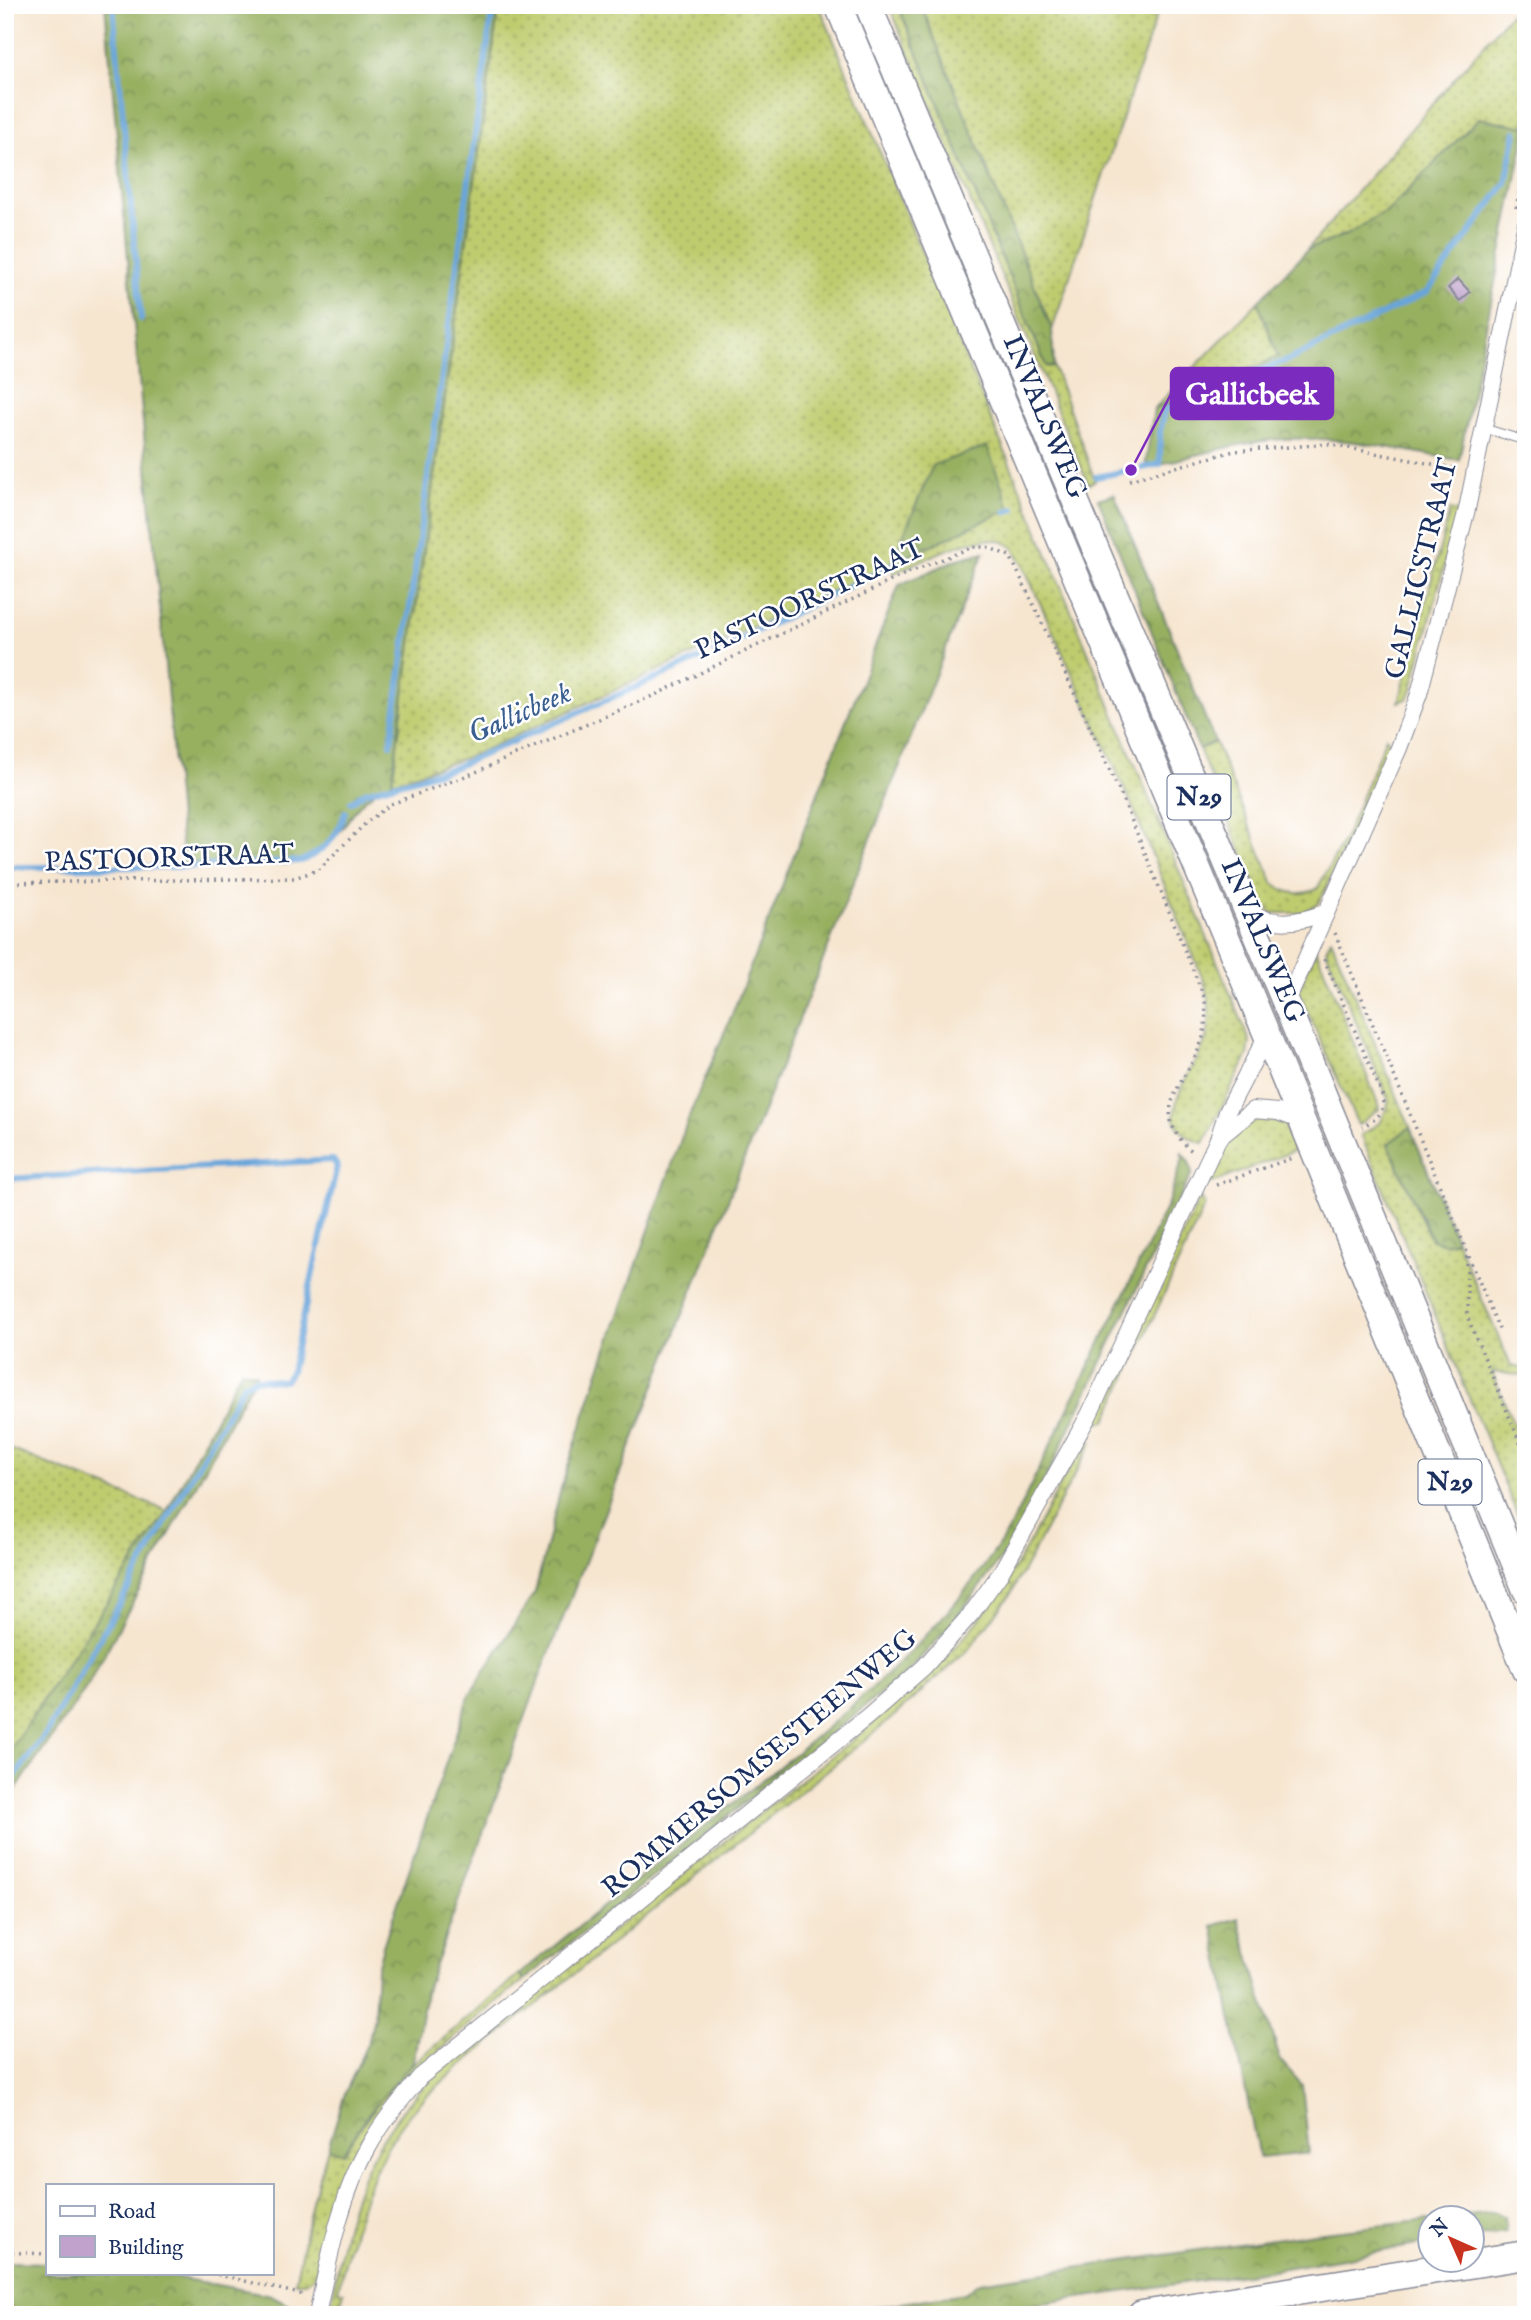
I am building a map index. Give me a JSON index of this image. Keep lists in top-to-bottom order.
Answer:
{
  "streets": {
    "highway": ["INVALSWEG", "N29"],
    "street": ["GALLICSTRAAT", "ROMMERSOMSESTEENWEG"],
    "path": ["PASTOORSTRAAT"]
  },
  "crossings": [
    ["INVALSWEG", "GALLICSTRAAT"],
    ["INVALSWEG", "ROMMERSOMSESTEENWEG"],
    ["PASTOORSTRAAT", "ROMMERSOMSESTEENWEG"]
  ],
  "water": ["Gallicbeek"],
  "places": ["Gallicbeek"],
  "legend": ["Road", "Building"],
  "north": "top left"
}
